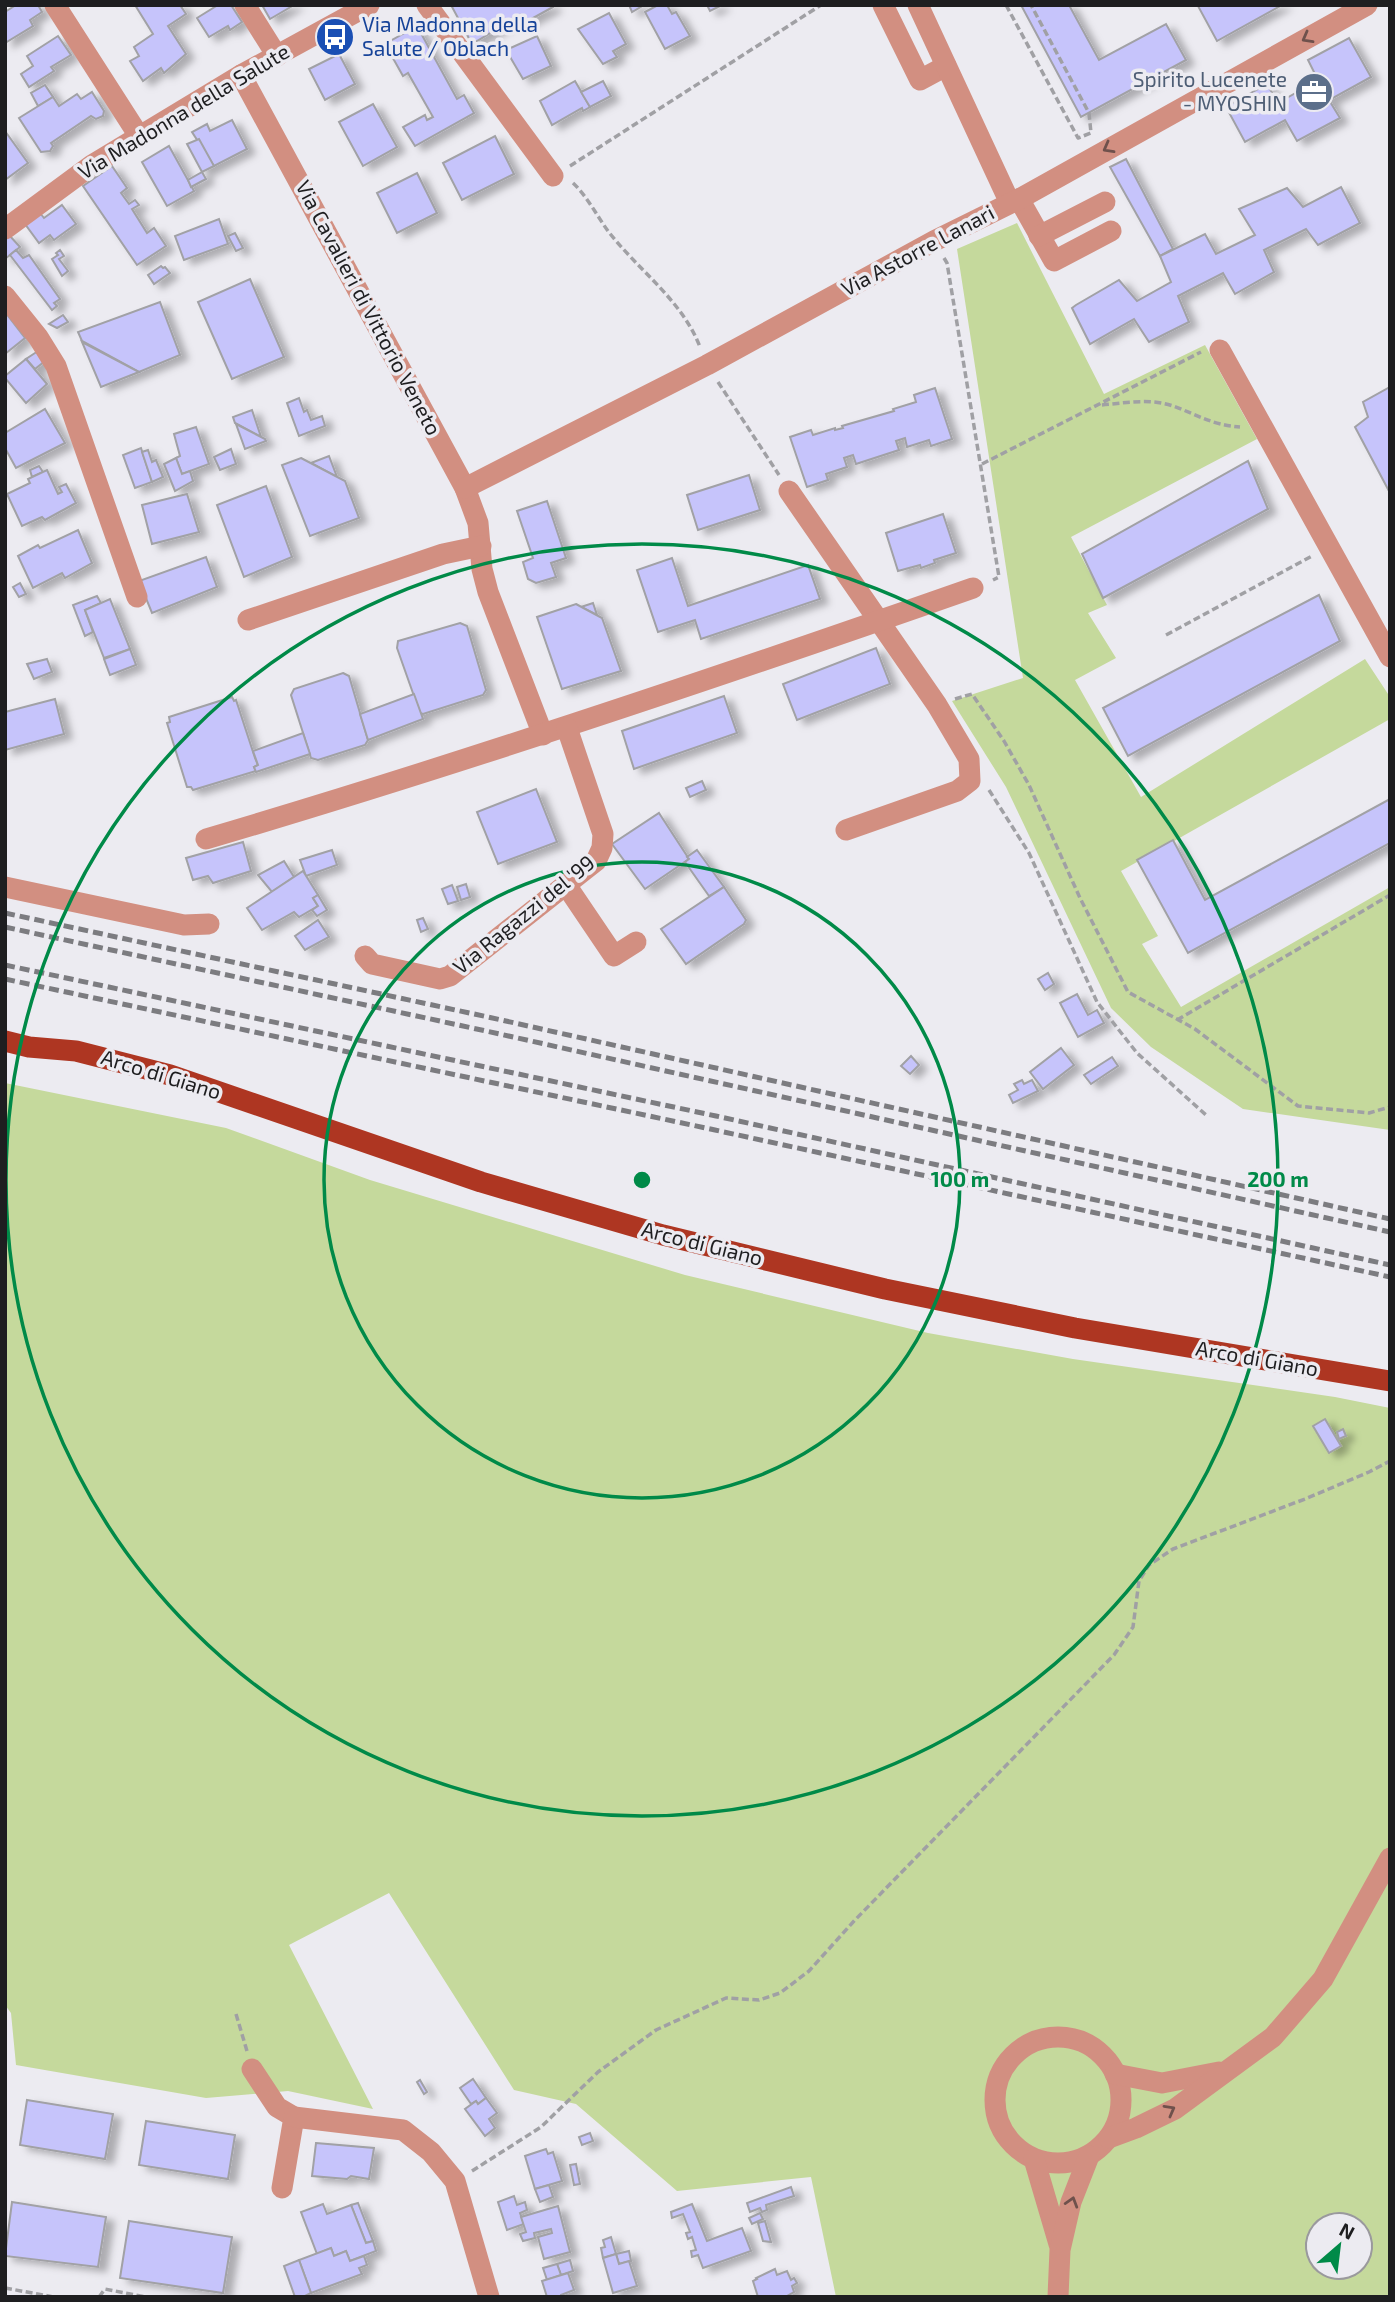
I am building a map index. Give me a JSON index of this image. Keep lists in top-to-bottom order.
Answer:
{
  "streets": {
    "main road": ["Arco di Giano"],
    "street": [
      "Via Madonna della Salute",
      "Via Astorre Lanari",
      "Via Cavalieri di Vittorio Veneto",
      "Via Ragazzi del '99"
    ]
  },
  "crossings": [
    ["Via Madonna della Salute", "Via Cavalieri di Vittorio Veneto"],
    ["Via Astorre Lanari", "Via Cavalieri di Vittorio Veneto"]
  ],
  "one_way": ["Via Astorre Lanari"],
  "places": {
    "bus stop": ["Via Madonna della Salute / Oblach"],
    "office": ["Spirito Lucenete - MYOSHIN"]
  },
  "north": "top right",
  "rings": ["100 m", "200 m"]
}
